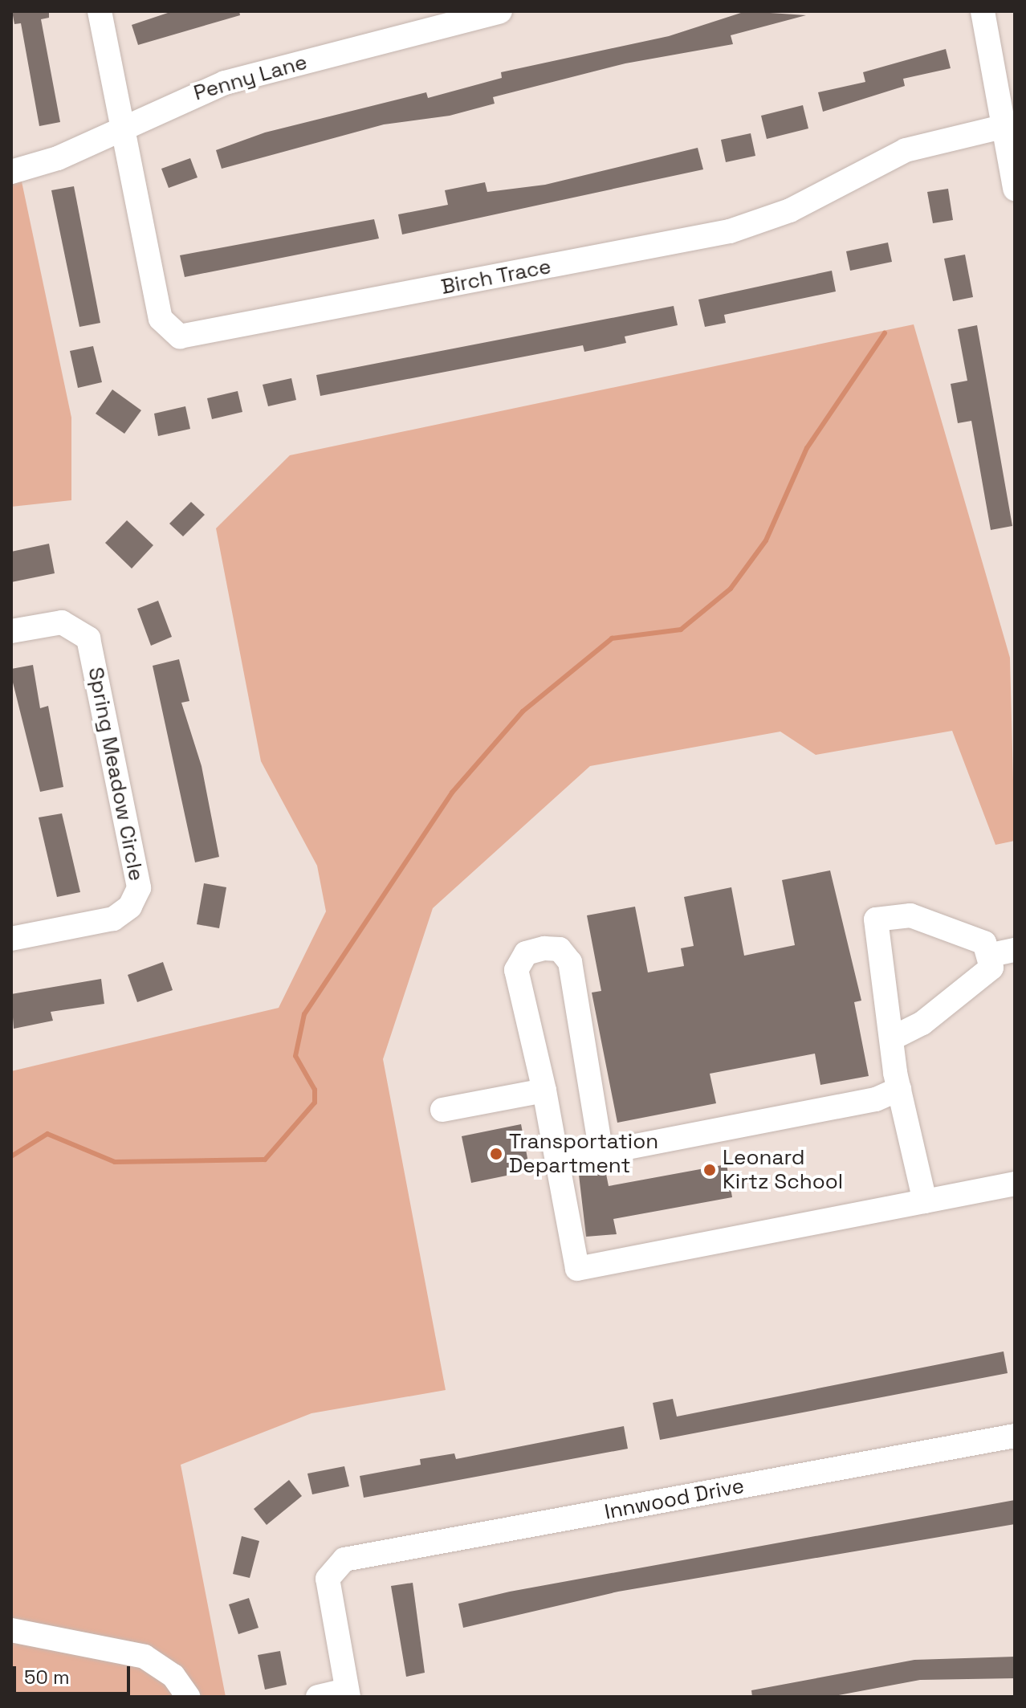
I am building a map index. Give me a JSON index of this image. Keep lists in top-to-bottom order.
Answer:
{
  "streets": {
    "street": [
      "Penny Lane",
      "Birch Trace",
      "Spring Meadow Circle",
      "Innwood Drive"
    ]
  },
  "crossings": [
    ["Penny Lane", "Birch Trace"]
  ],
  "places": ["Transportation Department", "Leonard Kirtz School"],
  "scale_bar": "50 m"
}
